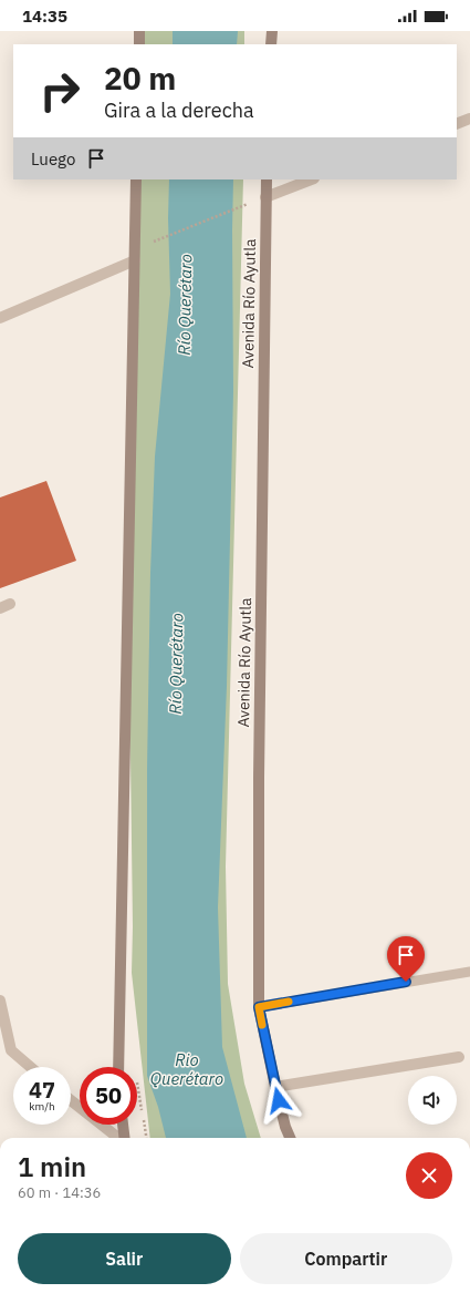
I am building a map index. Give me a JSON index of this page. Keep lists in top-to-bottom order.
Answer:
{
  "streets": {
    "main road": ["Avenida Río Ayutla"]
  },
  "water": ["Río Querétaro", "Rio Querétaro"],
  "page": {
    "status": "14:35",
    "turn": ["20 m", "Gira a la derecha"],
    "then": "Luego",
    "speed": "47 km/h",
    "limit": "50",
    "heading": ["1 min", "60 m · 14:36"],
    "buttons": ["Salir", "Compartir"]
  }
}
